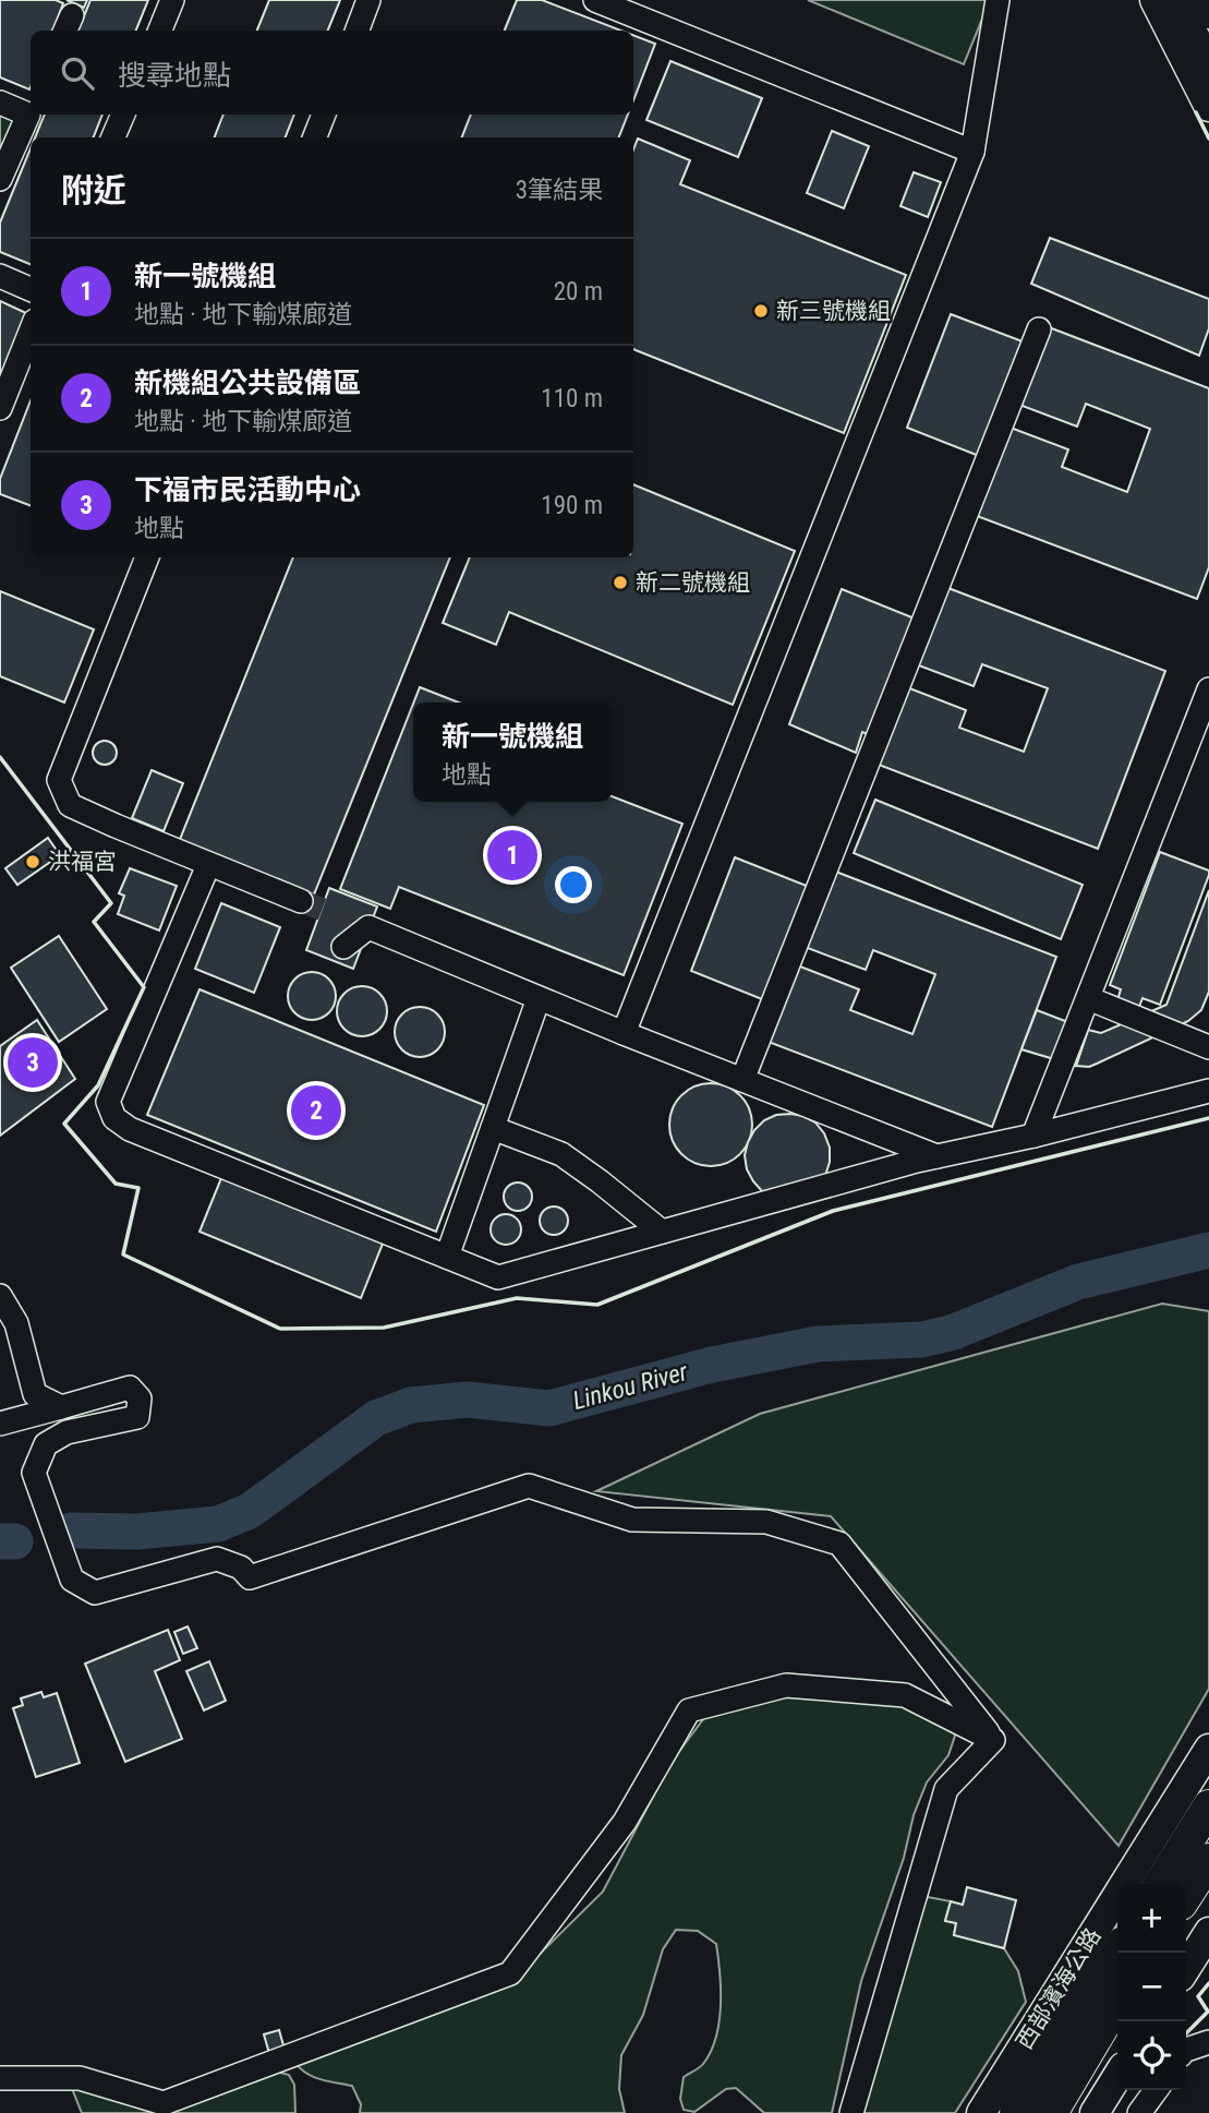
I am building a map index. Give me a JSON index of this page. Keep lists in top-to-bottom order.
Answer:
{
  "streets": {
    "main road": ["西部濱海公路"]
  },
  "water": ["Linkou River"],
  "places": ["新三號機組", "新二號機組", "洪福宮"],
  "page": {
    "search": "搜尋地點",
    "heading": ["附近", "3筆結果"],
    "list": [
      {
        "mark": "1",
        "name": "新一號機組",
        "note": "地點 · 地下輸煤廊道",
        "value": "20 m"
      },
      {
        "mark": "2",
        "name": "新機組公共設備區",
        "note": "地點 · 地下輸煤廊道",
        "value": "110 m"
      },
      {
        "mark": "3",
        "name": "下福市民活動中心",
        "note": "地點",
        "value": "190 m"
      }
    ],
    "popup": ["新一號機組", "地點"],
    "pins": ["1", "3", "2"],
    "map_buttons": ["+", "−"]
  }
}
